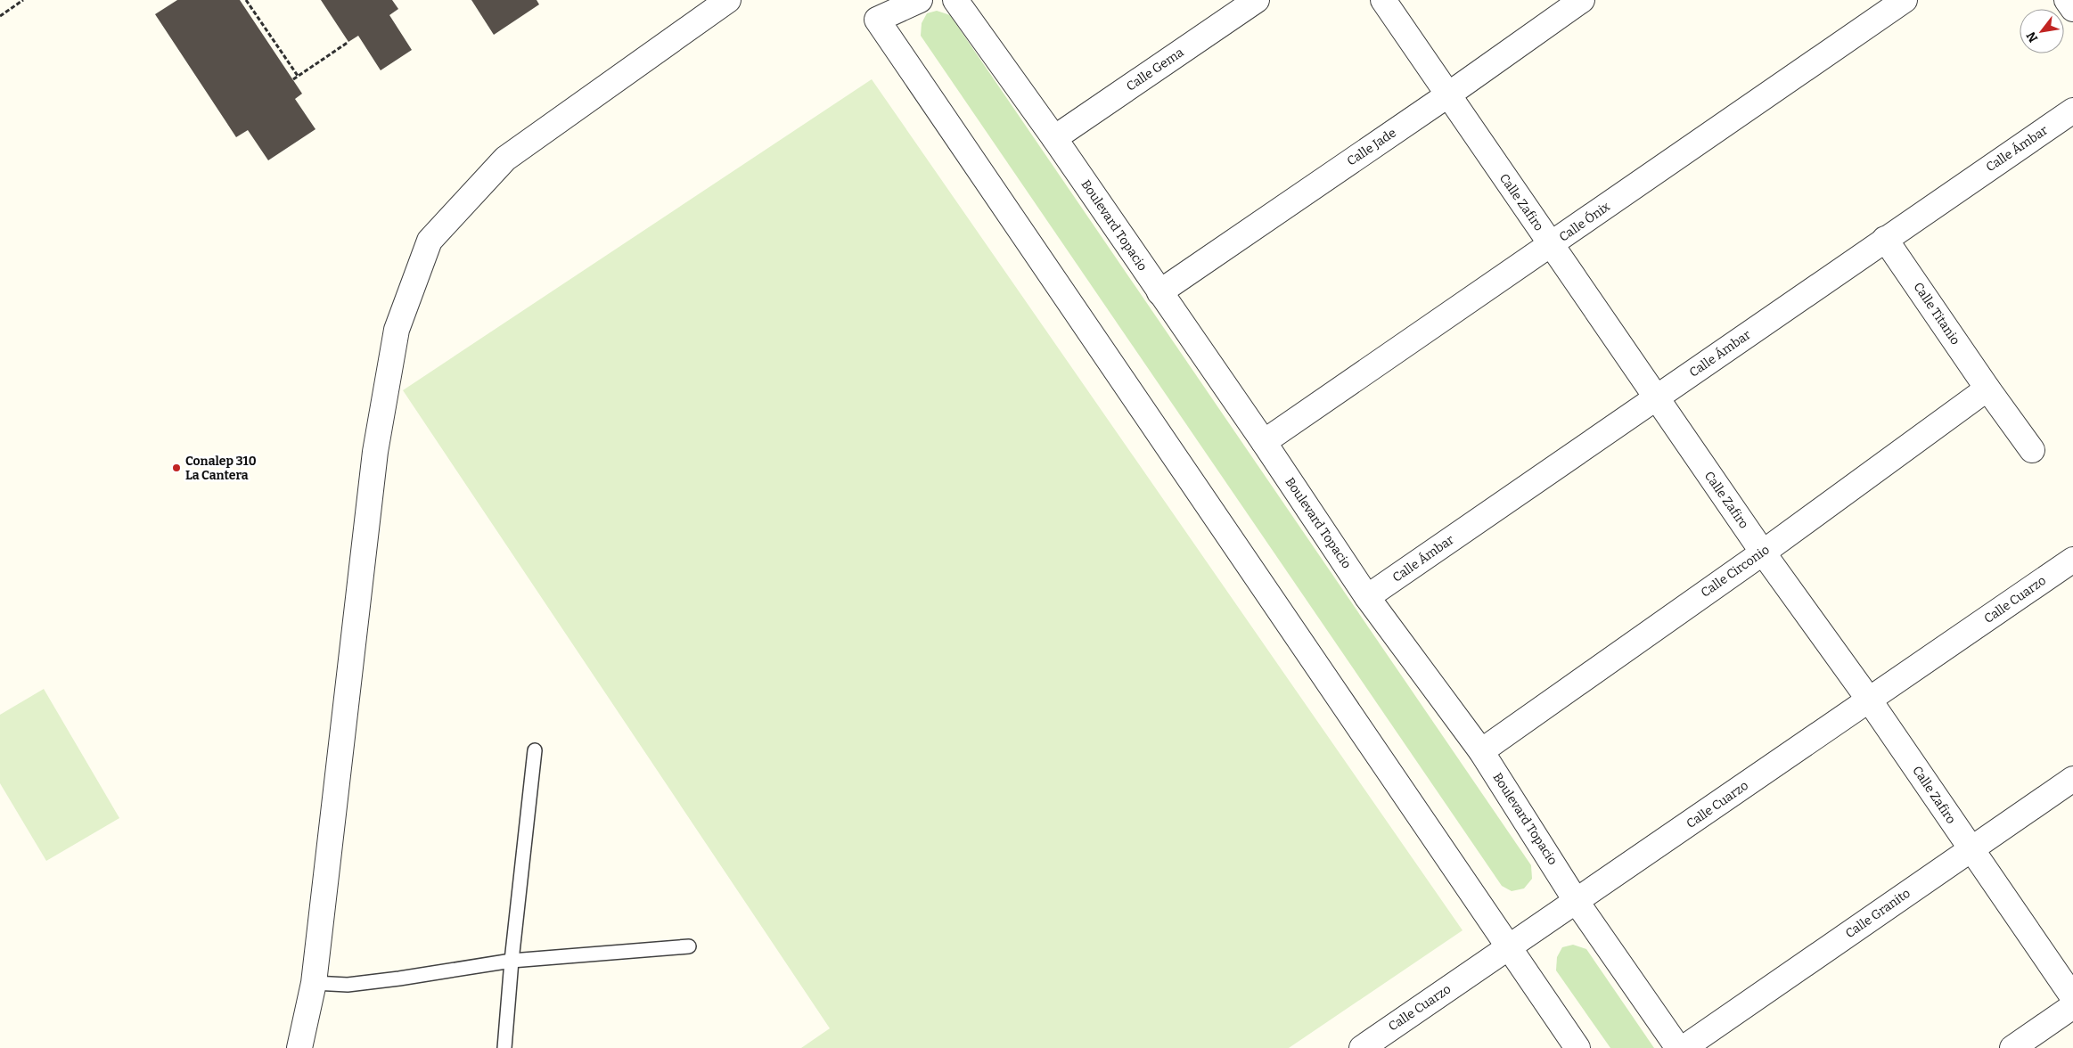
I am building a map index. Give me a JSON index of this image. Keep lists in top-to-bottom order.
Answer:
{
  "streets": {
    "street": [
      "Calle Gema",
      "Calle Jade",
      "Calle Ámbar",
      "Calle Zafiro",
      "Calle Ónix",
      "Boulevard Topacio",
      "Calle Titanio",
      "Calle Circonio",
      "Calle Cuarzo",
      "Calle Granito"
    ]
  },
  "crossings": [
    ["Calle Gema", "Boulevard Topacio"],
    ["Calle Jade", "Calle Zafiro"],
    ["Calle Jade", "Boulevard Topacio"],
    ["Calle Ámbar", "Calle Zafiro"],
    ["Calle Ámbar", "Boulevard Topacio"],
    ["Calle Ámbar", "Calle Titanio"],
    ["Calle Zafiro", "Calle Ónix"],
    ["Calle Zafiro", "Calle Circonio"],
    ["Calle Zafiro", "Calle Cuarzo"],
    ["Calle Zafiro", "Calle Granito"],
    ["Calle Ónix", "Boulevard Topacio"],
    ["Boulevard Topacio", "Calle Circonio"],
    ["Boulevard Topacio", "Calle Cuarzo"],
    ["Calle Titanio", "Calle Circonio"]
  ],
  "places": ["Conalep 310 La Cantera"],
  "north": "bottom left"
}
